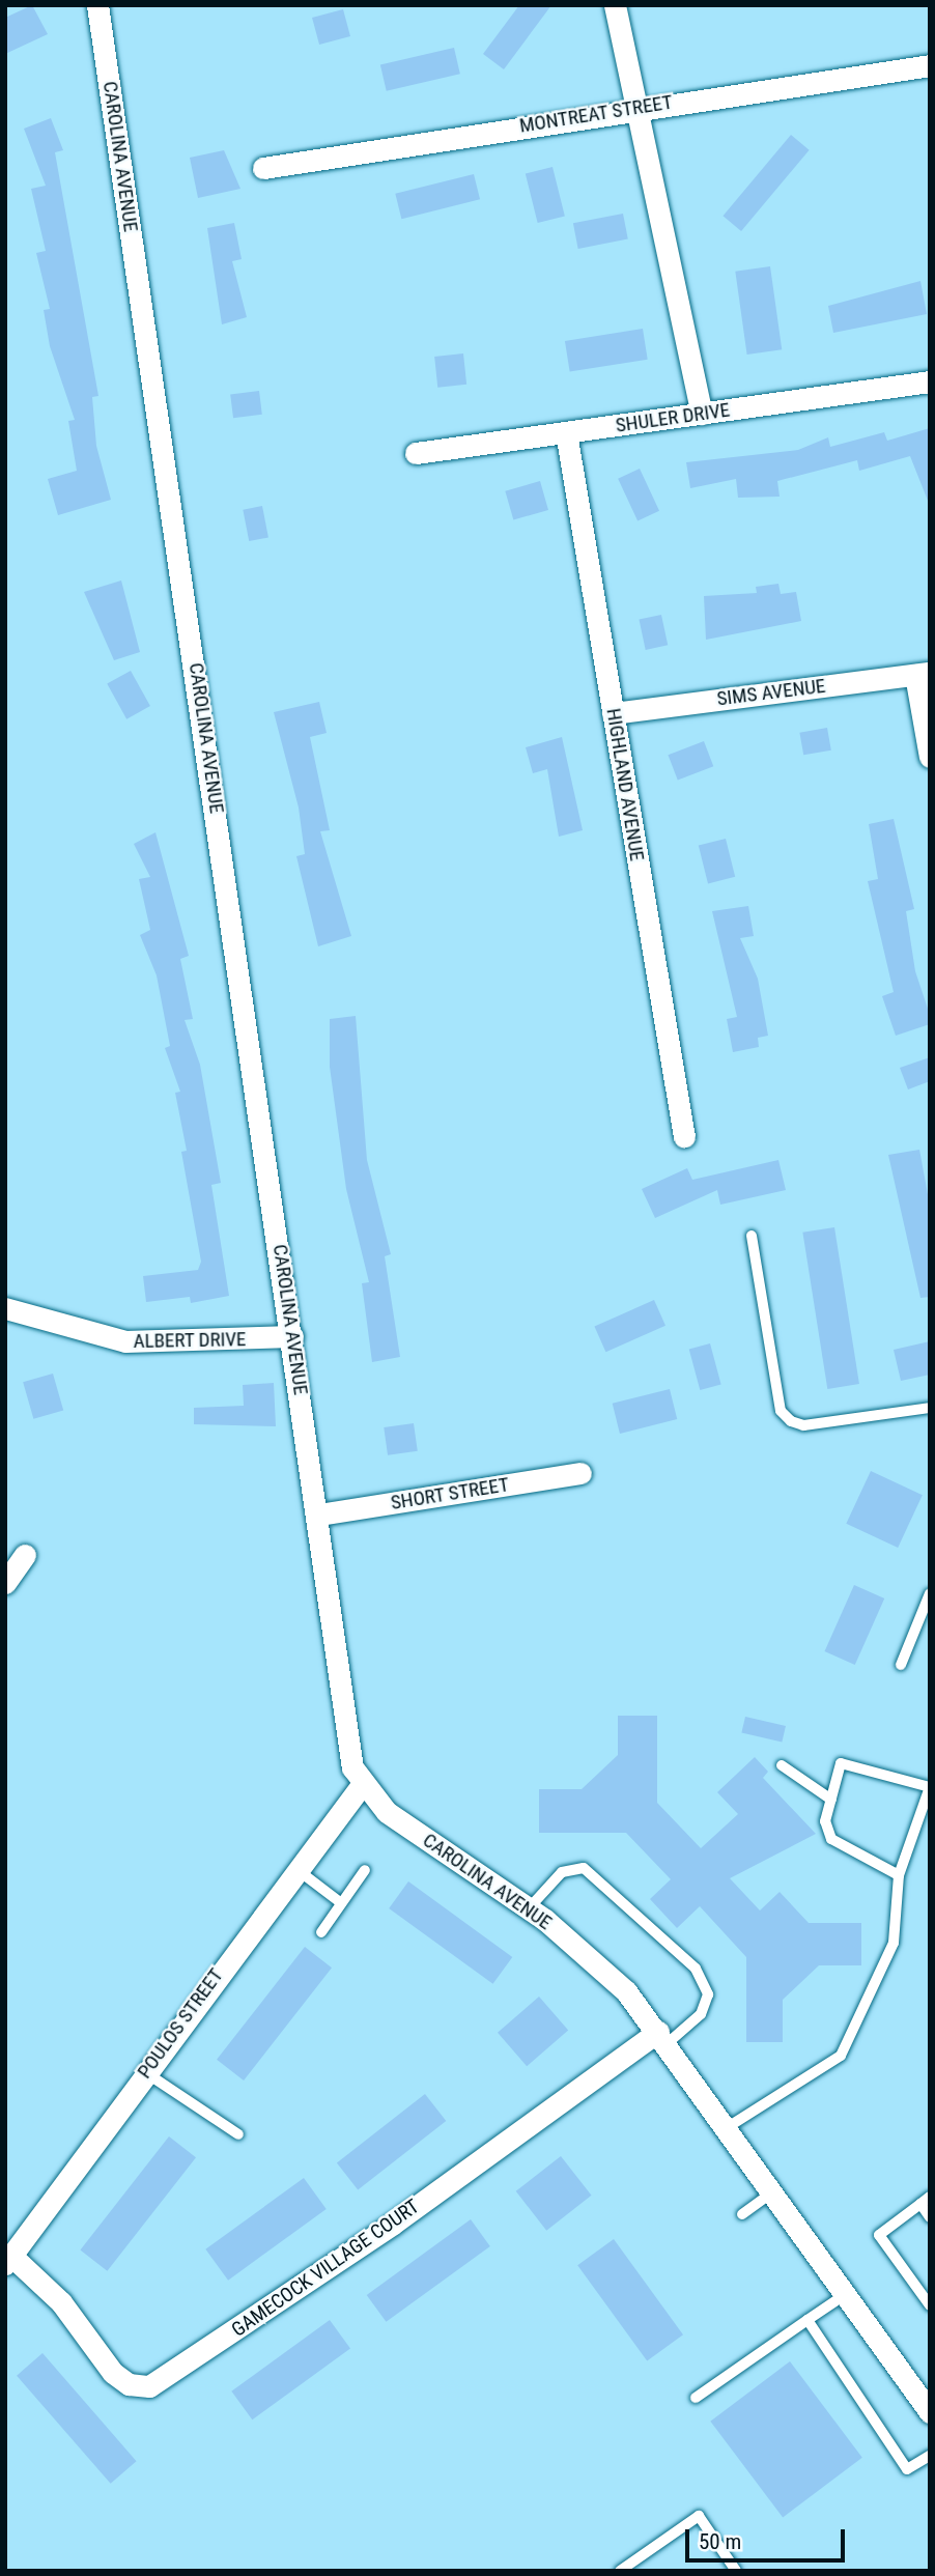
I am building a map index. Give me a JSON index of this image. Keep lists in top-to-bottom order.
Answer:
{
  "streets": {
    "street": [
      "MONTREAT STREET",
      "CAROLINA AVENUE",
      "SHULER DRIVE",
      "SIMS AVENUE",
      "HIGHLAND AVENUE",
      "ALBERT DRIVE",
      "SHORT STREET",
      "POULOS STREET",
      "GAMECOCK VILLAGE COURT"
    ]
  },
  "crossings": [
    ["CAROLINA AVENUE", "ALBERT DRIVE"],
    ["CAROLINA AVENUE", "SHORT STREET"],
    ["CAROLINA AVENUE", "POULOS STREET"],
    ["CAROLINA AVENUE", "GAMECOCK VILLAGE COURT"],
    ["SHULER DRIVE", "HIGHLAND AVENUE"],
    ["SIMS AVENUE", "HIGHLAND AVENUE"],
    ["POULOS STREET", "GAMECOCK VILLAGE COURT"]
  ],
  "scale_bar": "50 m"
}
